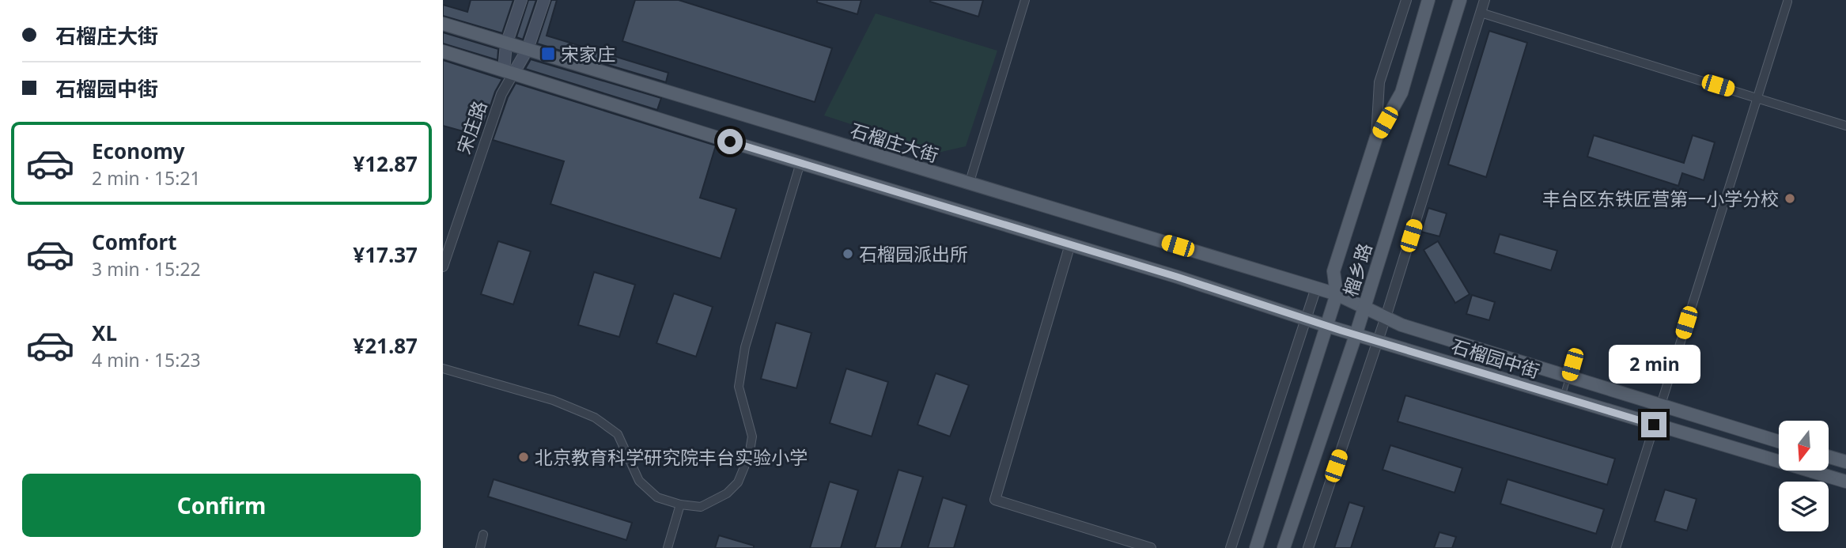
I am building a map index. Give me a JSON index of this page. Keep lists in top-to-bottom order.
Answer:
{
  "streets": {
    "main road": [
      "宋庄路",
      "石榴庄大街",
      "榴乡路",
      "石榴园中街"
    ]
  },
  "crossings": [
    ["宋庄路", "石榴庄大街"],
    ["石榴庄大街", "榴乡路"],
    ["石榴庄大街", "石榴园中街"],
    ["榴乡路", "石榴园中街"]
  ],
  "places": {
    "transit": ["宋家庄"],
    "other": ["丰台区东铁匠营第一小学分校", "石榴园派出所", "北京教育科学研究院丰台实验小学"]
  },
  "north": "bottom",
  "page": {
    "banner": ["石榴庄大街", "石榴园中街"],
    "list": [
      {
        "name": "Economy",
        "note": "2 min · 15:21",
        "value": "¥12.87"
      },
      {
        "name": "Comfort",
        "note": "3 min · 15:22",
        "value": "¥17.37"
      },
      {
        "name": "XL",
        "note": "4 min · 15:23",
        "value": "¥21.87"
      }
    ],
    "bubble": "2 min",
    "buttons": "Confirm"
  }
}
